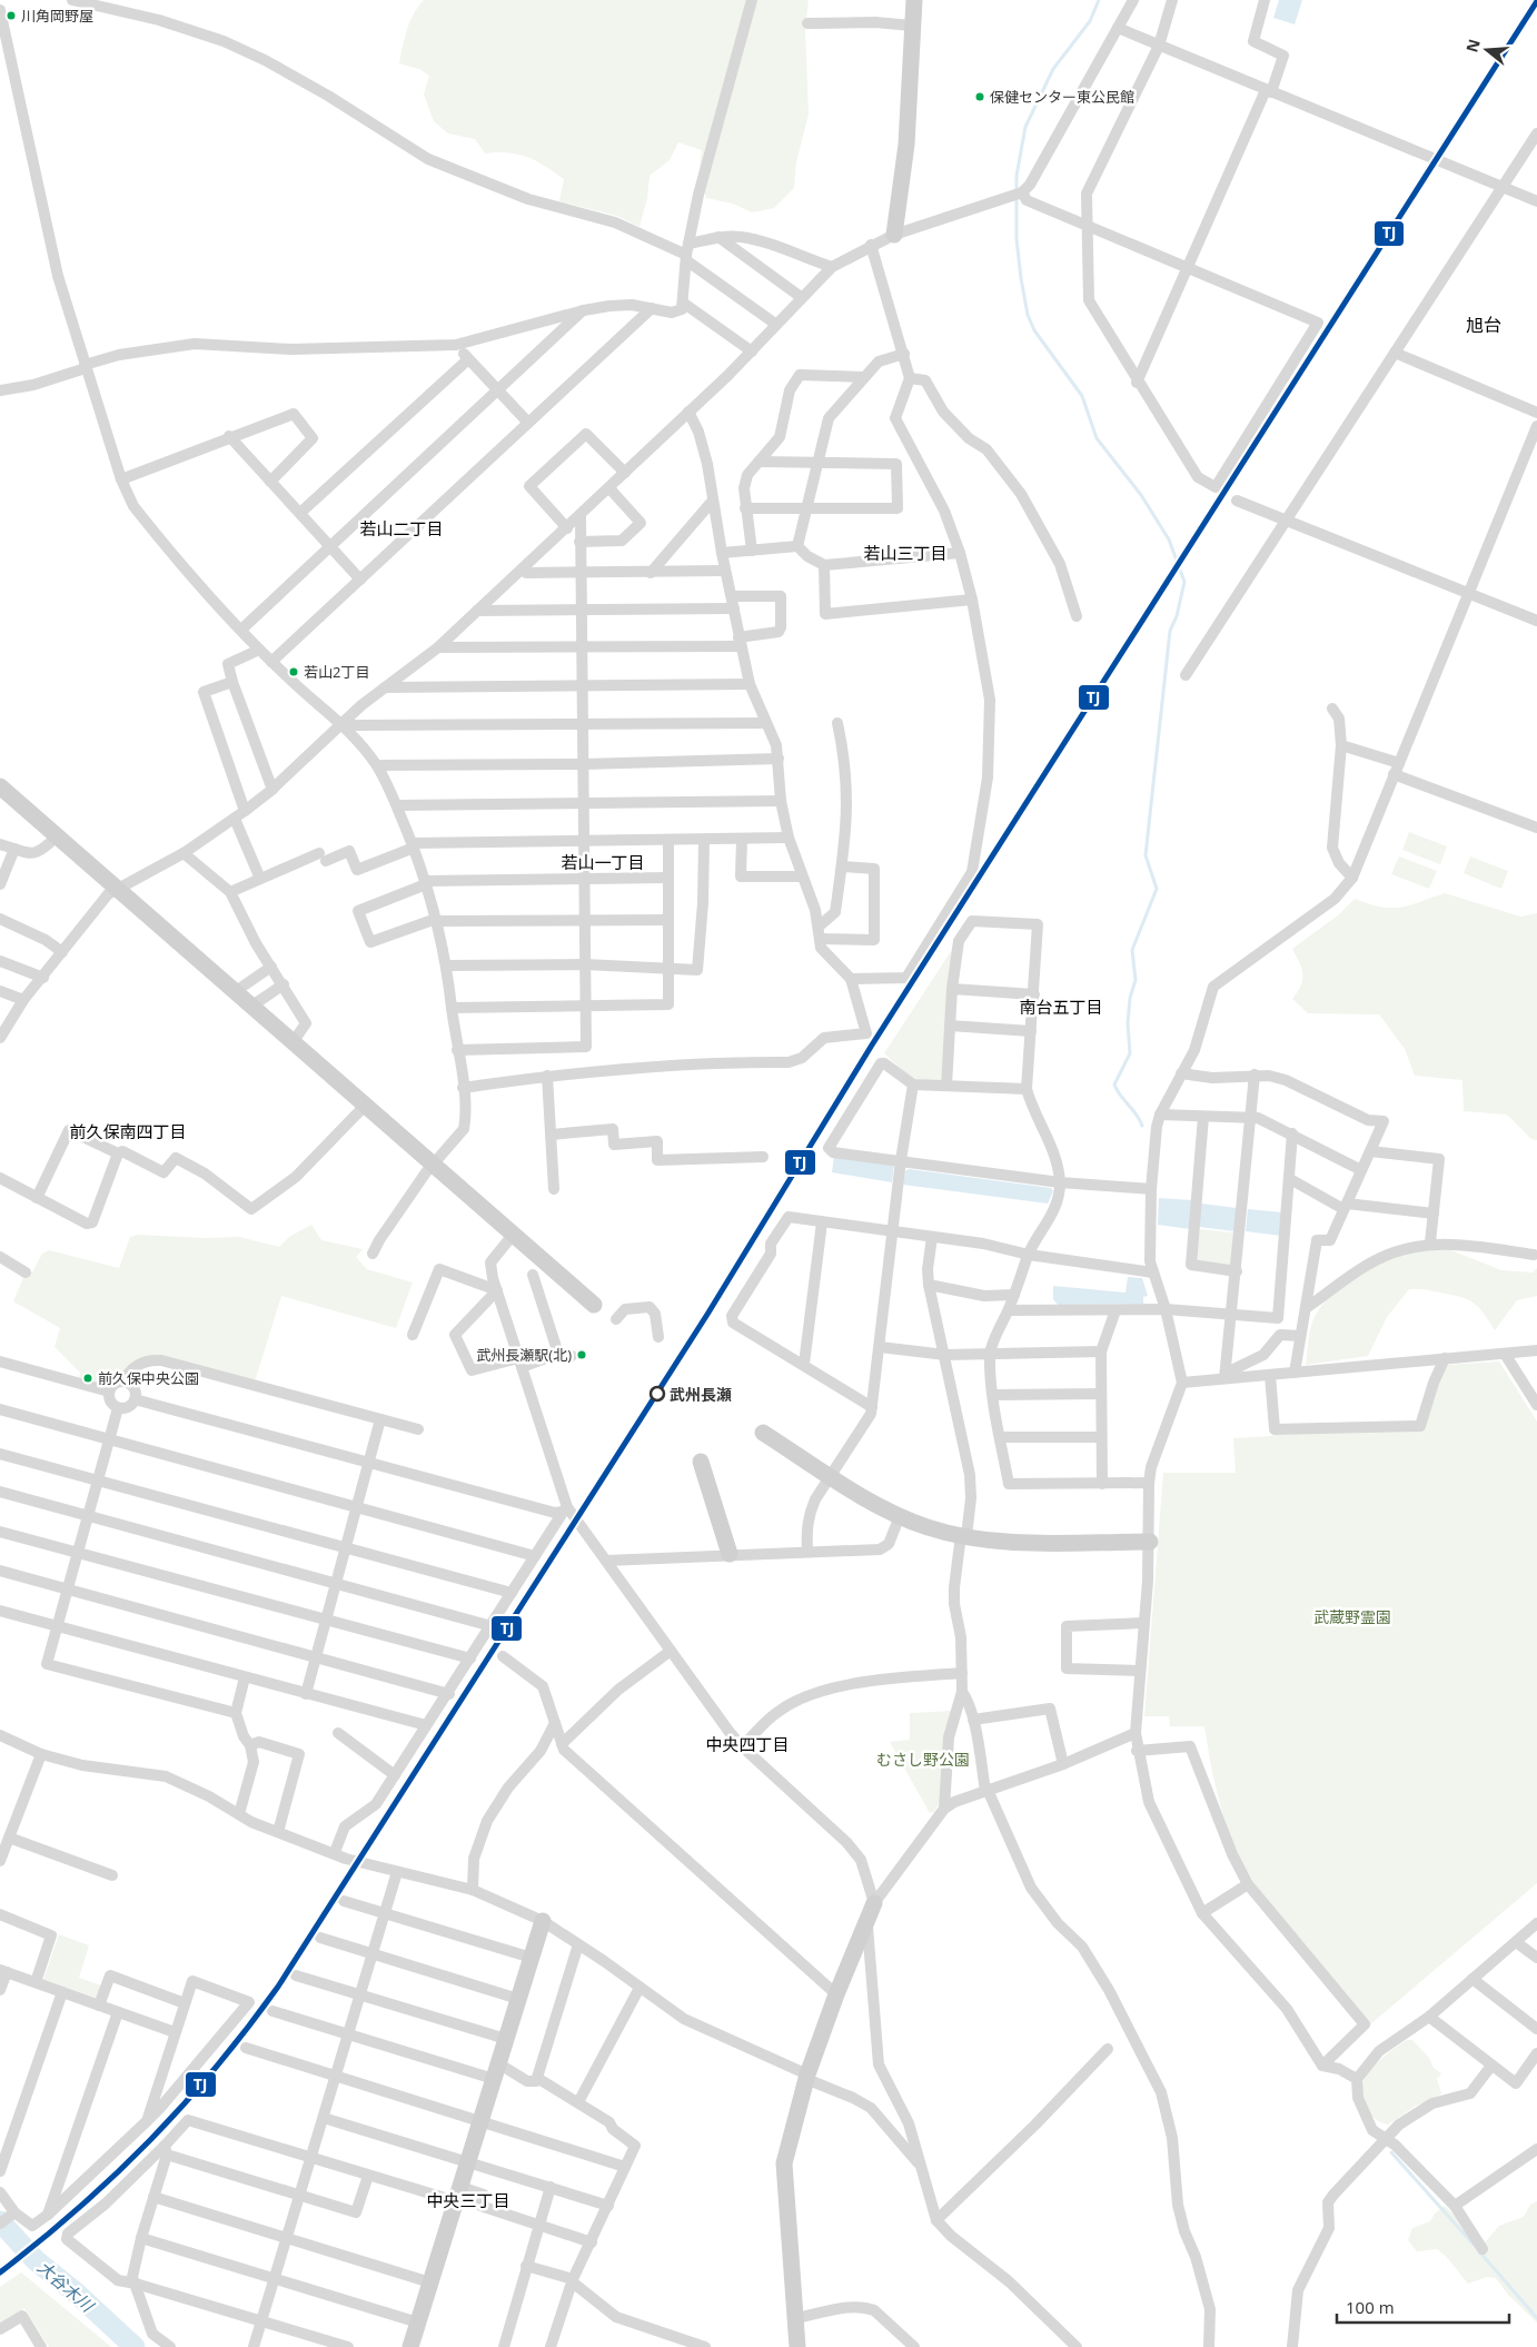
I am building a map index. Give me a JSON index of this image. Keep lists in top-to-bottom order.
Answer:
{
  "districts": [
    "旭台",
    "若山二丁目",
    "若山三丁目",
    "若山一丁目",
    "南台五丁目",
    "前久保南四丁目",
    "中央四丁目",
    "中央三丁目"
  ],
  "water": ["大谷木川"],
  "parks": ["武蔵野霊園", "むさし野公園"],
  "places": [
    "川角岡野屋",
    "保健センター東公民館",
    "若山2丁目",
    "武州長瀬駅(北)",
    "前久保中央公園",
    "武州長瀬"
  ],
  "lines": ["transit line TJ"],
  "scale_bar": "100 m",
  "north": "left"
}
